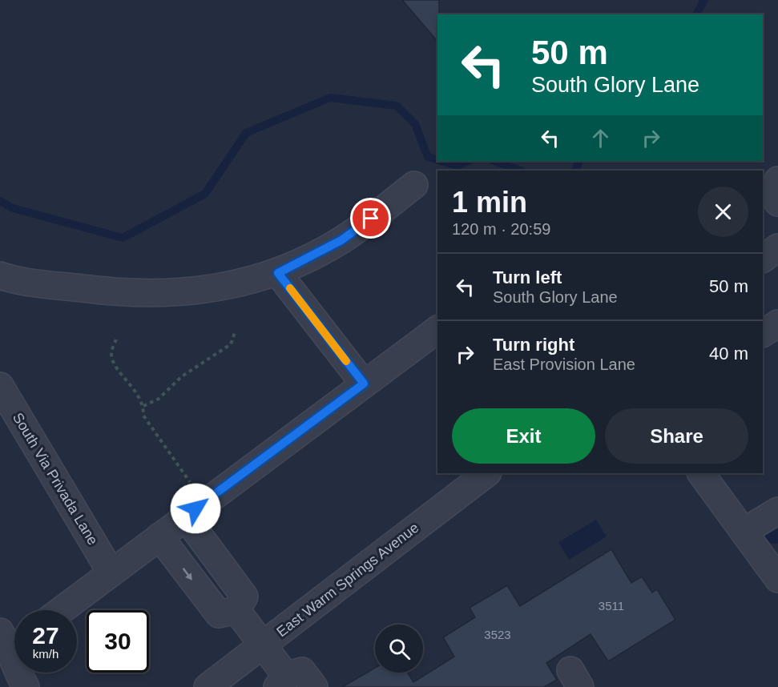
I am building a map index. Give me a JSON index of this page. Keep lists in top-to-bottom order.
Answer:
{
  "streets": {
    "street": ["South Via Privada Lane", "East Warm Springs Avenue"]
  },
  "house_numbers": ["3511", "3523"],
  "page": {
    "turn": ["50 m", "South Glory Lane"],
    "heading": ["1 min", "120 m · 20:59"],
    "list": [
      {
        "name": "Turn left",
        "note": "South Glory Lane",
        "value": "50 m"
      },
      {
        "name": "Turn right",
        "note": "East Provision Lane",
        "value": "40 m"
      }
    ],
    "buttons": ["Exit", "Share"],
    "speed": "27 km/h",
    "limit": "30"
  }
}
